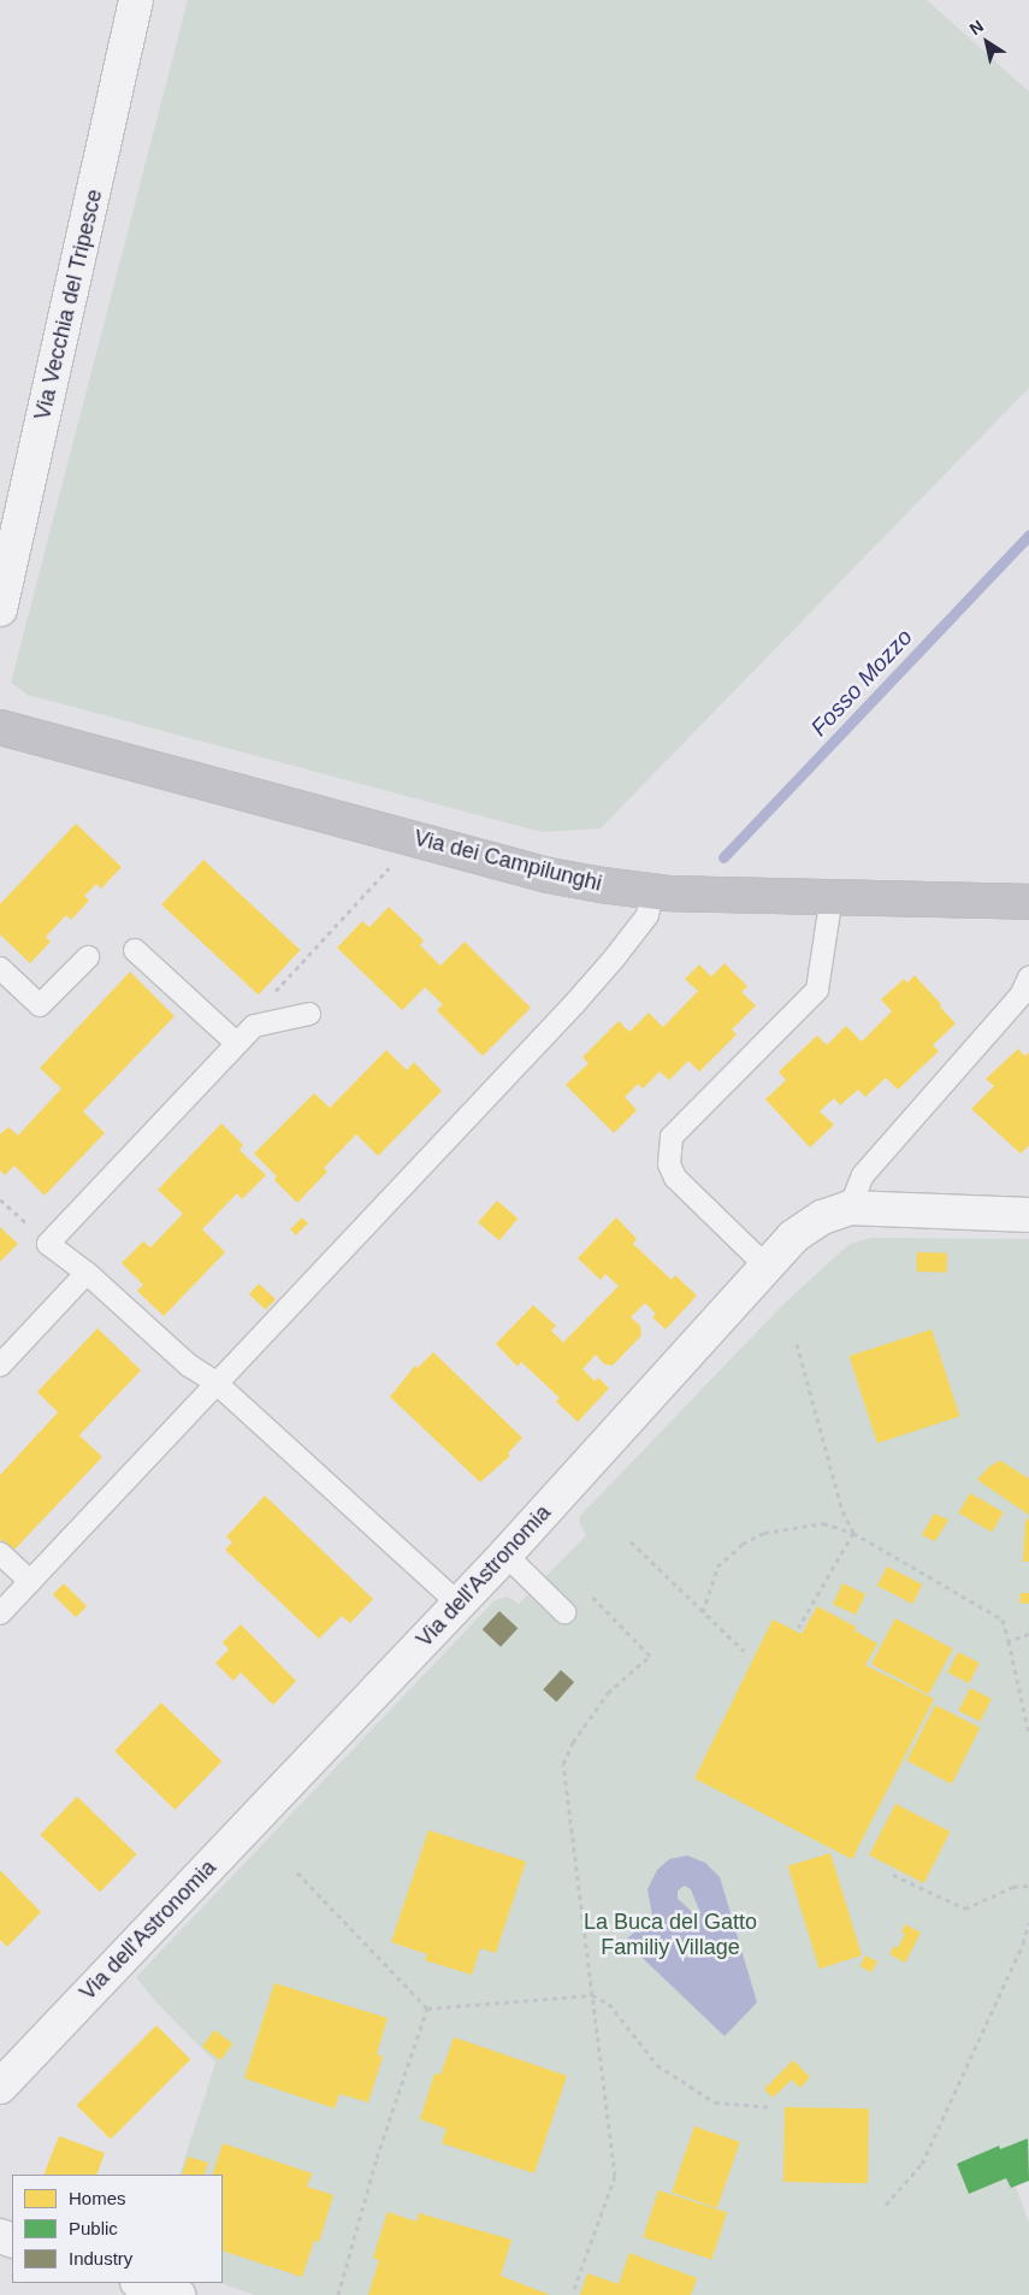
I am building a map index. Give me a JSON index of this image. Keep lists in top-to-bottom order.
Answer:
{
  "streets": {
    "street": ["Via Vecchia del Tripesce", "Via dei Campilunghi", "Via dell'Astronomia"]
  },
  "water": ["Fosso Mozzo"],
  "parks": ["La Buca del Gatto Familiy Village"],
  "legend": ["Homes", "Public", "Industry"],
  "north": "top left"
}
